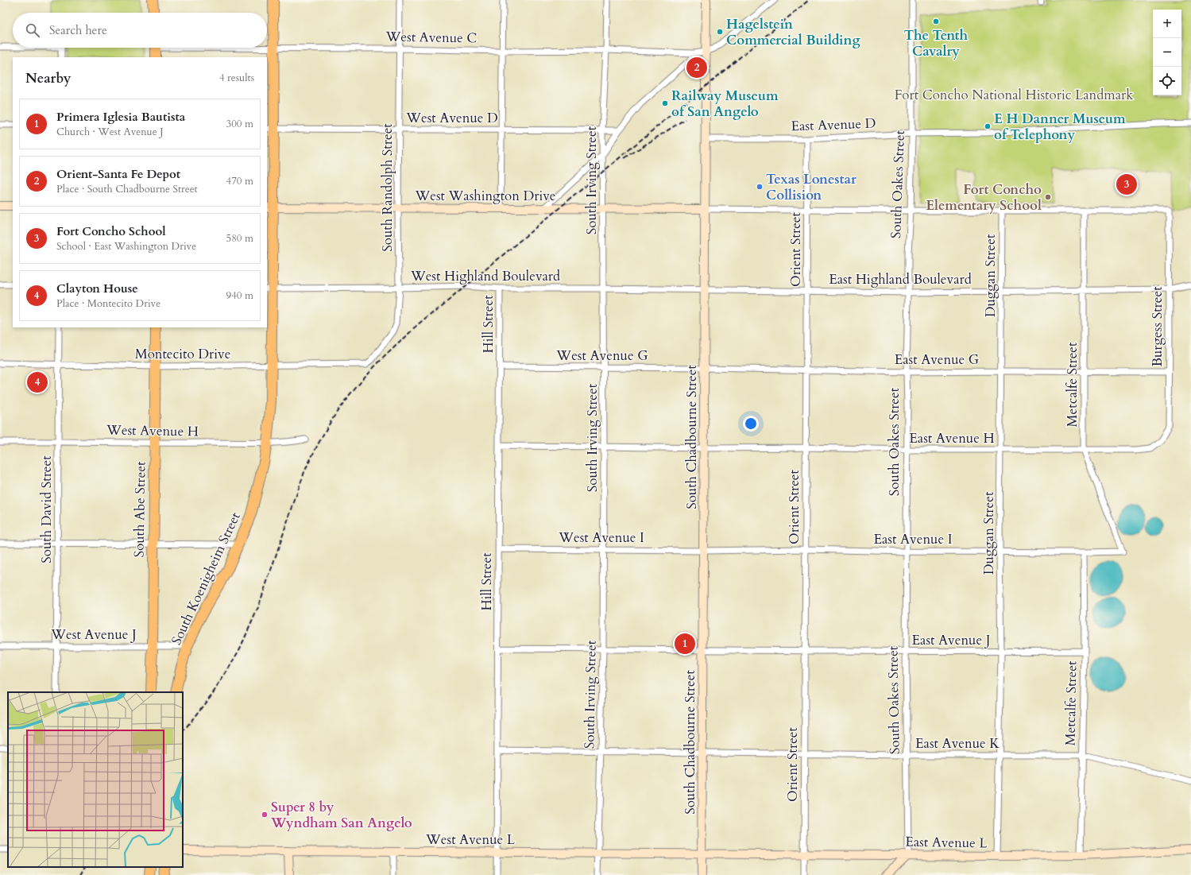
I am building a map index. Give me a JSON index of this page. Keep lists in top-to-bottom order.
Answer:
{
  "streets": {
    "main road": [
      "West Washington Drive",
      "South Chadbourne Street",
      "South Abe Street",
      "South Koenigheim Street",
      "West Avenue L",
      "East Avenue L"
    ],
    "street": [
      "West Avenue C",
      "West Avenue D",
      "East Avenue D",
      "South Irving Street",
      "South Oakes Street",
      "South Randolph Street",
      "Orient Street",
      "West Highland Boulevard",
      "Duggan Street",
      "East Highland Boulevard",
      "Hill Street",
      "Burgess Street",
      "Montecito Drive",
      "West Avenue G",
      "East Avenue G",
      "Metcalfe Street",
      "West Avenue H",
      "East Avenue H",
      "South David Street",
      "West Avenue I",
      "East Avenue I",
      "West Avenue J",
      "East Avenue J",
      "East Avenue K"
    ]
  },
  "crossings": [
    ["West Avenue C", "South Irving Street"],
    ["West Avenue C", "South Randolph Street"],
    ["West Avenue C", "South Chadbourne Street"],
    ["West Avenue C", "South Koenigheim Street"],
    ["West Avenue D", "South Irving Street"],
    ["West Avenue D", "South Randolph Street"],
    ["West Avenue D", "South Koenigheim Street"],
    ["East Avenue D", "South Oakes Street"],
    ["East Avenue D", "Orient Street"],
    ["East Avenue D", "South Chadbourne Street"],
    ["South Irving Street", "West Washington Drive"],
    ["South Irving Street", "West Highland Boulevard"],
    ["South Irving Street", "West Avenue G"],
    ["South Irving Street", "West Avenue I"],
    ["South Irving Street", "East Avenue K"],
    ["South Irving Street", "West Avenue L"],
    ["South Oakes Street", "East Highland Boulevard"],
    ["South Oakes Street", "East Avenue G"],
    ["South Oakes Street", "East Avenue H"],
    ["South Oakes Street", "East Avenue I"],
    ["South Oakes Street", "East Avenue J"],
    ["South Oakes Street", "East Avenue K"],
    ["South Oakes Street", "East Avenue L"],
    ["South Randolph Street", "West Washington Drive"],
    ["South Randolph Street", "West Highland Boulevard"],
    ["South Randolph Street", "Montecito Drive"],
    ["West Washington Drive", "South Chadbourne Street"],
    ["West Washington Drive", "South Koenigheim Street"],
    ["Orient Street", "East Highland Boulevard"],
    ["Orient Street", "East Avenue G"],
    ["Orient Street", "East Avenue H"],
    ["Orient Street", "East Avenue I"],
    ["Orient Street", "East Avenue J"],
    ["Orient Street", "East Avenue K"],
    ["Orient Street", "East Avenue L"],
    ["West Highland Boulevard", "East Highland Boulevard"],
    ["West Highland Boulevard", "Hill Street"],
    ["West Highland Boulevard", "South Chadbourne Street"],
    ["West Highland Boulevard", "South Koenigheim Street"],
    ["Duggan Street", "East Highland Boulevard"],
    ["Duggan Street", "East Avenue G"],
    ["Duggan Street", "East Avenue H"],
    ["Duggan Street", "East Avenue I"],
    ["Duggan Street", "East Avenue J"],
    ["Duggan Street", "East Avenue K"],
    ["Duggan Street", "East Avenue L"],
    ["East Highland Boulevard", "Burgess Street"],
    ["East Highland Boulevard", "Metcalfe Street"],
    ["East Highland Boulevard", "South Chadbourne Street"],
    ["Hill Street", "West Avenue G"],
    ["Hill Street", "West Avenue I"],
    ["Hill Street", "East Avenue K"],
    ["Hill Street", "West Avenue L"],
    ["Burgess Street", "East Avenue G"],
    ["Burgess Street", "Metcalfe Street"],
    ["Burgess Street", "East Avenue H"],
    ["Montecito Drive", "South David Street"],
    ["Montecito Drive", "South Abe Street"],
    ["Montecito Drive", "South Koenigheim Street"],
    ["West Avenue G", "East Avenue G"],
    ["West Avenue G", "South Chadbourne Street"],
    ["East Avenue G", "Metcalfe Street"],
    ["East Avenue G", "South Chadbourne Street"],
    ["Metcalfe Street", "East Avenue H"],
    ["Metcalfe Street", "East Avenue I"],
    ["Metcalfe Street", "East Avenue J"],
    ["Metcalfe Street", "East Avenue K"],
    ["Metcalfe Street", "East Avenue L"],
    ["West Avenue H", "South David Street"],
    ["West Avenue H", "South Abe Street"],
    ["West Avenue H", "South Koenigheim Street"],
    ["South Chadbourne Street", "East Avenue H"],
    ["South Chadbourne Street", "West Avenue I"],
    ["South Chadbourne Street", "East Avenue I"],
    ["South Chadbourne Street", "East Avenue J"],
    ["South Chadbourne Street", "East Avenue K"],
    ["South Chadbourne Street", "West Avenue L"],
    ["South Chadbourne Street", "East Avenue L"],
    ["South David Street", "West Avenue J"],
    ["South Abe Street", "West Avenue J"],
    ["West Avenue I", "East Avenue I"],
    ["South Koenigheim Street", "West Avenue J"],
    ["West Avenue L", "East Avenue L"]
  ],
  "parks": ["Fort Concho National Historic Landmark"],
  "places": [
    "The Tenth Cavalry",
    "Hagelstein Commercial Building",
    "Railway Museum of San Angelo",
    "E H Danner Museum of Telephony",
    "Texas Lonestar Collision",
    "Fort Concho Elementary School",
    "Super 8 by Wyndham San Angelo"
  ],
  "page": {
    "map_buttons": ["+", "−"],
    "search": "Search here",
    "pins": [
      "2",
      "3",
      "4",
      "1"
    ],
    "heading": ["Nearby", "4 results"],
    "list": [
      {
        "mark": "1",
        "name": "Primera Iglesia Bautista",
        "note": "Church · West Avenue J",
        "value": "300 m"
      },
      {
        "mark": "2",
        "name": "Orient-Santa Fe Depot",
        "note": "Place · South Chadbourne Street",
        "value": "470 m"
      },
      {
        "mark": "3",
        "name": "Fort Concho School",
        "note": "School · East Washington Drive",
        "value": "580 m"
      },
      {
        "mark": "4",
        "name": "Clayton House",
        "note": "Place · Montecito Drive",
        "value": "940 m"
      }
    ]
  }
}
